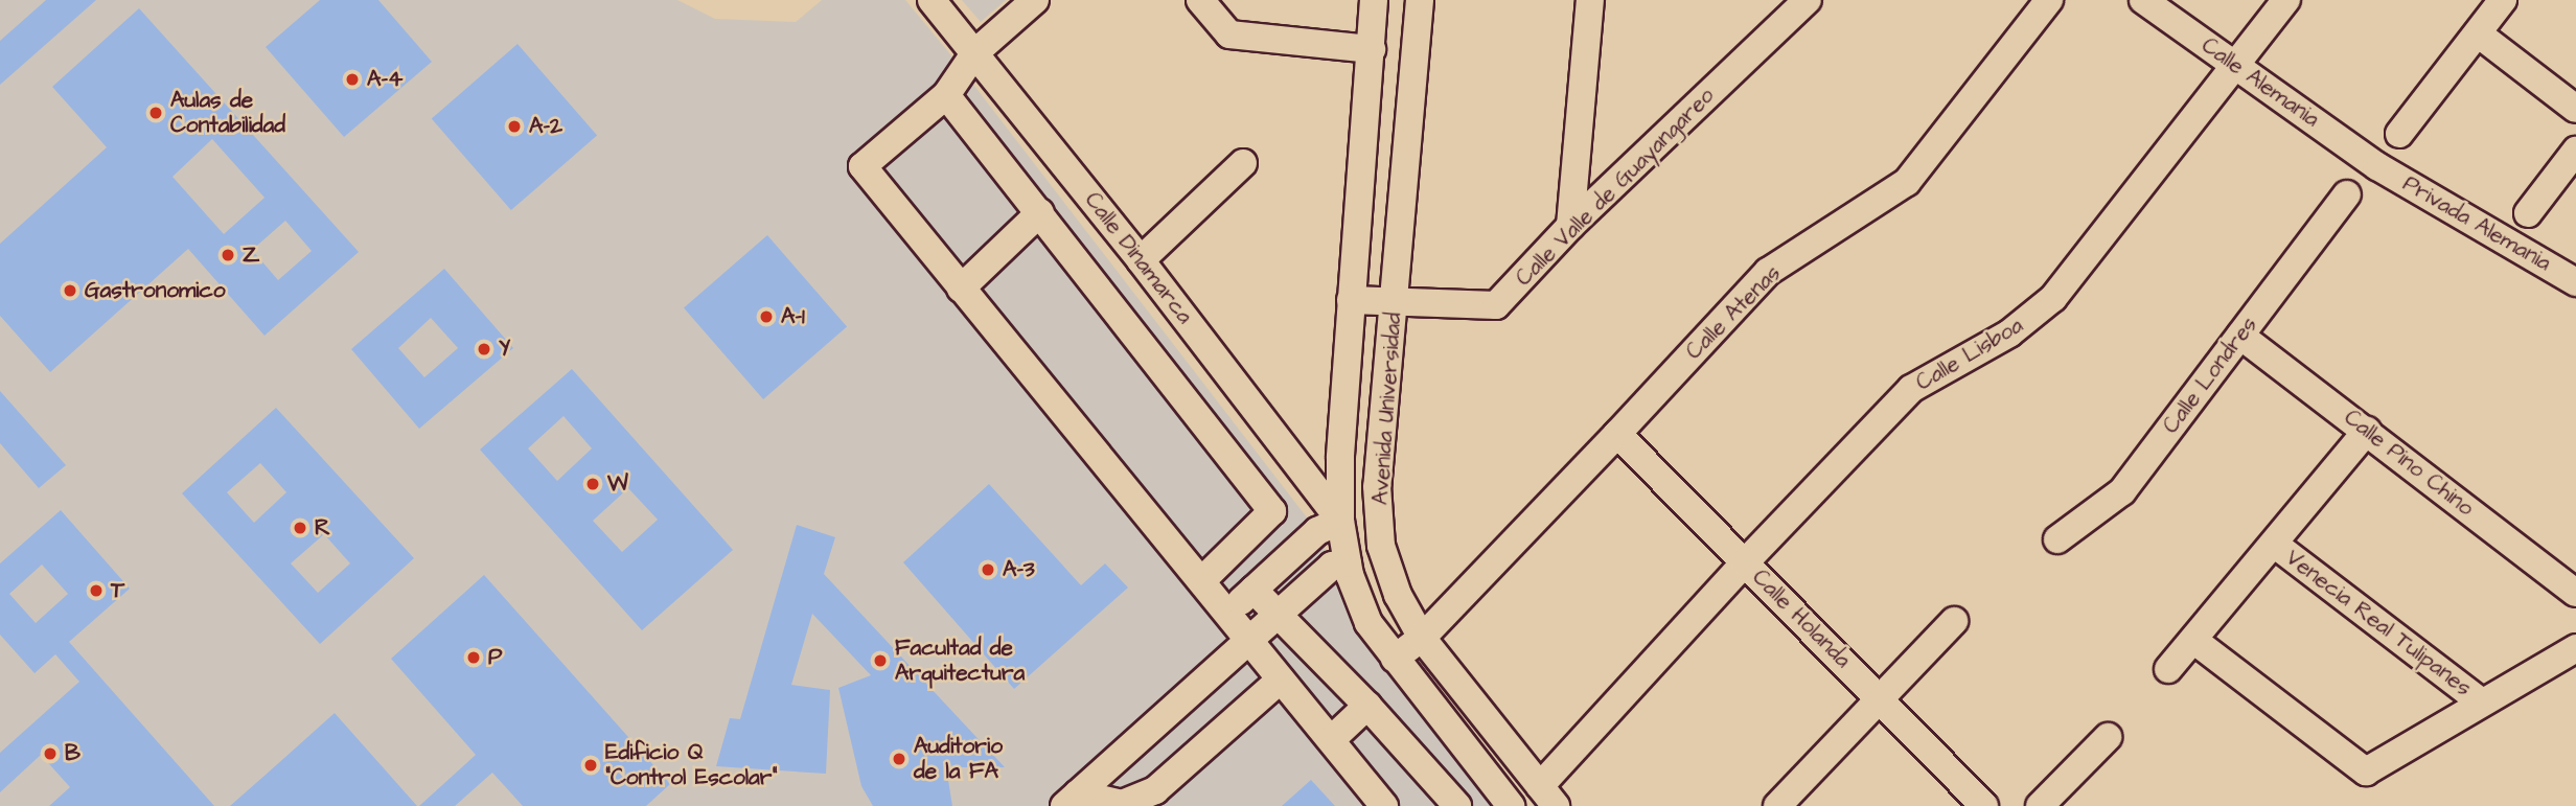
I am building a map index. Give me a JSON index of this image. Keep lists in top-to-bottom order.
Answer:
{
  "streets": {
    "street": [
      "Calle Alemania",
      "Calle Valle de Guayangareo",
      "Privada Alemania",
      "Calle Dinamarca",
      "Calle Atenas",
      "Calle Lisboa",
      "Calle Londres",
      "Avenida Universidad",
      "Calle Pino Chino",
      "Calle Holanda",
      "Venecia Real Tulipanes"
    ]
  },
  "crossings": [
    ["Calle Alemania", "Privada Alemania"],
    ["Calle Alemania", "Calle Lisboa"],
    ["Calle Valle de Guayangareo", "Avenida Universidad"],
    ["Calle Dinamarca", "Avenida Universidad"],
    ["Calle Atenas", "Avenida Universidad"],
    ["Calle Atenas", "Calle Holanda"],
    ["Calle Lisboa", "Avenida Universidad"],
    ["Calle Lisboa", "Calle Holanda"],
    ["Calle Londres", "Calle Pino Chino"],
    ["Calle Pino Chino", "Venecia Real Tulipanes"]
  ],
  "places": [
    "A-4",
    "Aulas de Contabilidad",
    "A-2",
    "Z",
    "Gastronomico",
    "A-1",
    "Y",
    "W",
    "R",
    "A-3",
    "T",
    "P",
    "Facultad de Arquitectura",
    "B",
    "Auditorio de la FA",
    "Edificio Q \"Control Escolar\""
  ]
}
